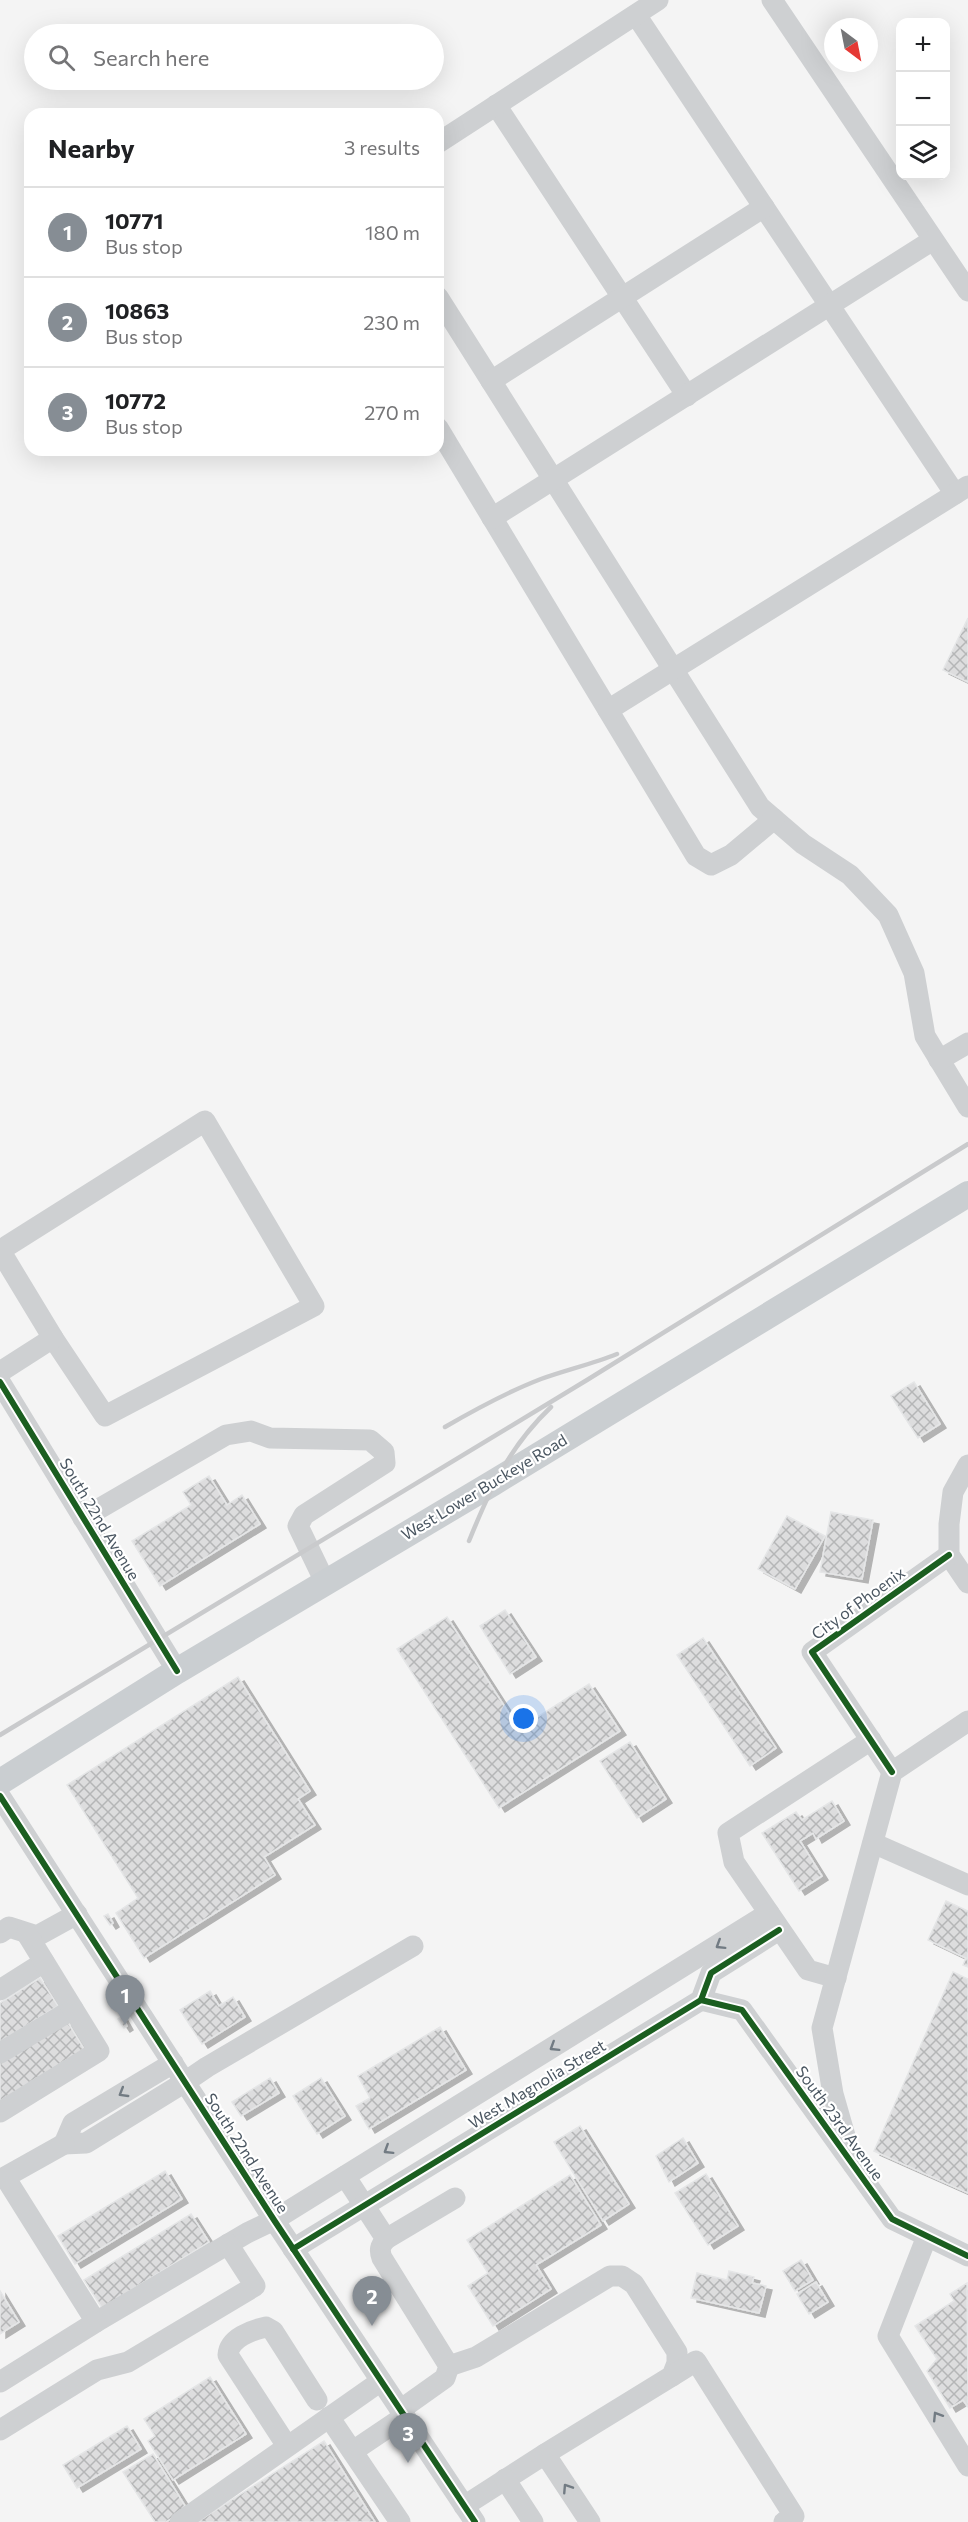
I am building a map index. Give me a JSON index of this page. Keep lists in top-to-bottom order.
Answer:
{
  "streets": {
    "main road": ["West Lower Buckeye Road"],
    "street": [
      "South 22nd Avenue",
      "City of Phoenix",
      "West Magnolia Street",
      "South 23rd Avenue"
    ]
  },
  "crossings": [
    ["West Lower Buckeye Road", "South 22nd Avenue"],
    ["South 22nd Avenue", "West Magnolia Street"],
    ["West Magnolia Street", "South 23rd Avenue"]
  ],
  "north": "bottom right",
  "page": {
    "map_buttons": ["+", "−"],
    "search": "Search here",
    "heading": ["Nearby", "3 results"],
    "list": [
      {
        "mark": "1",
        "name": "10771",
        "note": "Bus stop",
        "value": "180 m"
      },
      {
        "mark": "2",
        "name": "10863",
        "note": "Bus stop",
        "value": "230 m"
      },
      {
        "mark": "3",
        "name": "10772",
        "note": "Bus stop",
        "value": "270 m"
      }
    ],
    "pins": ["1", "2", "3"]
  }
}
